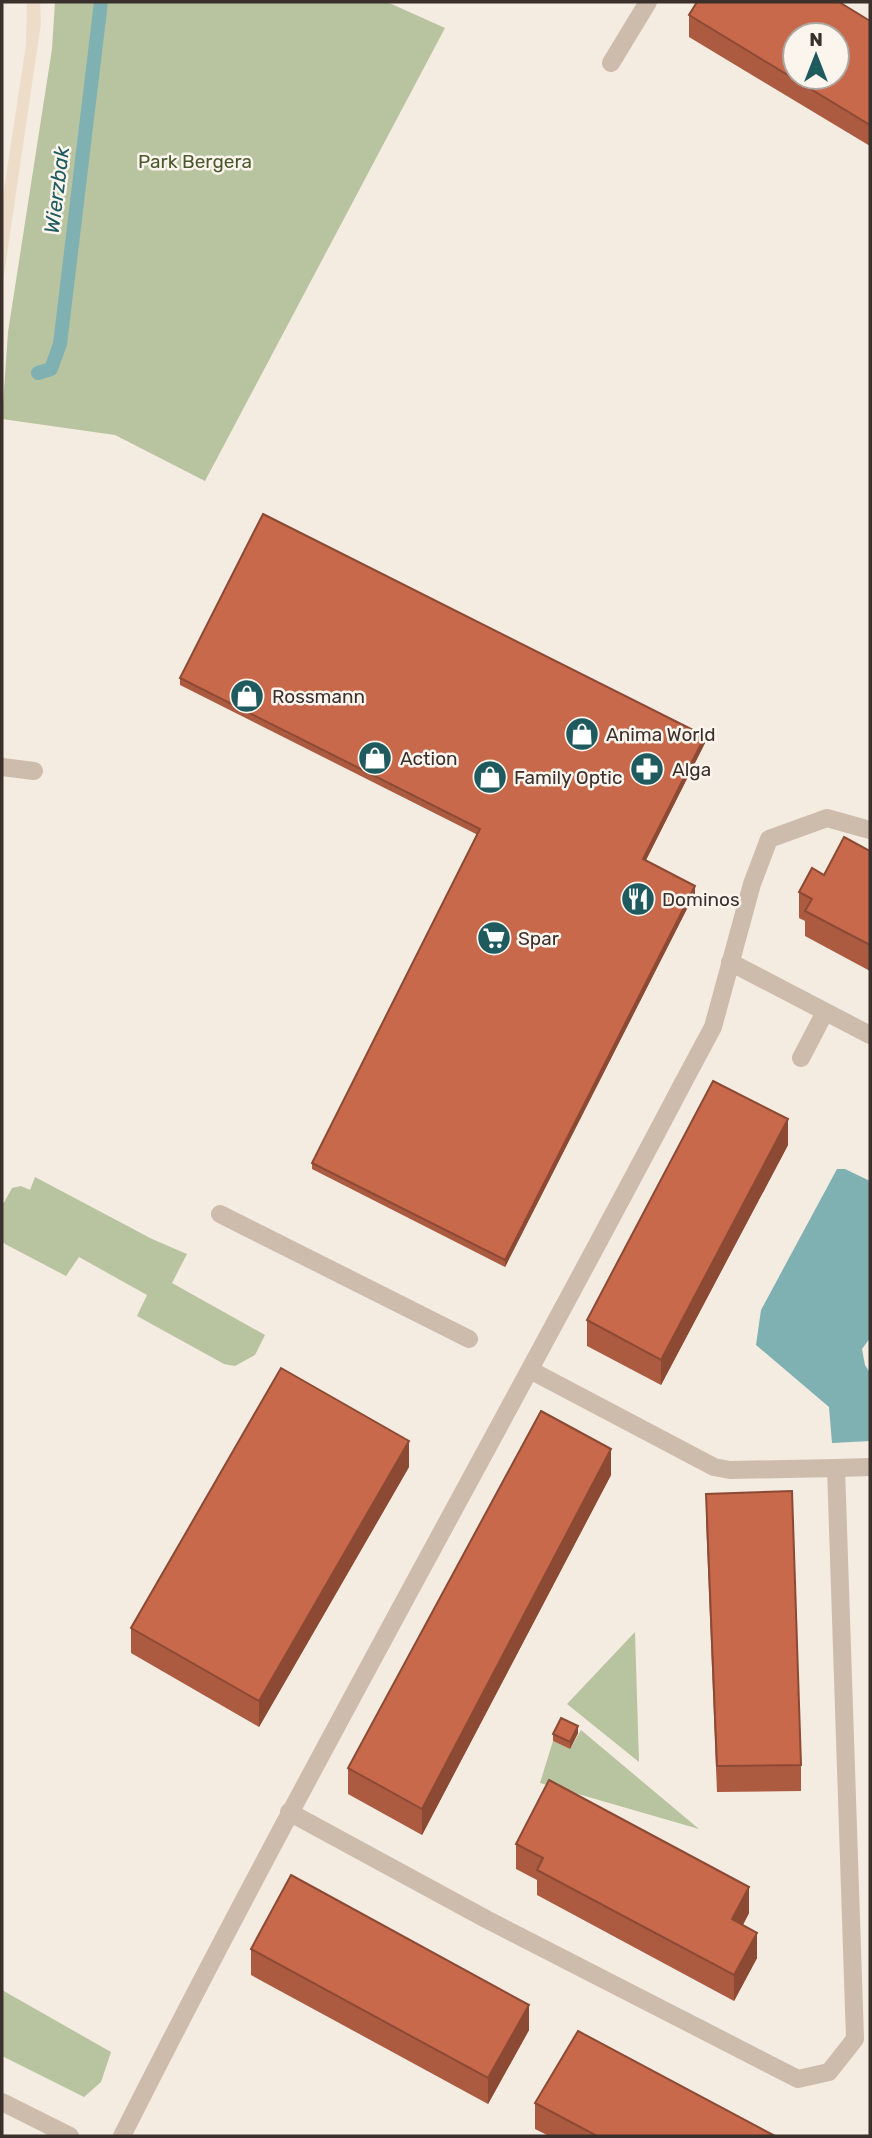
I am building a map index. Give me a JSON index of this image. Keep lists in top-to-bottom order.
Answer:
{
  "water": ["Wierzbak"],
  "parks": ["Park Bergera"],
  "places": {
    "shop": [
      "Rossmann",
      "Anima World",
      "Action",
      "Family Optic"
    ],
    "pharmacy": ["Alga"],
    "restaurant": ["Dominos"],
    "supermarket": ["Spar"]
  },
  "north": "top"
}
